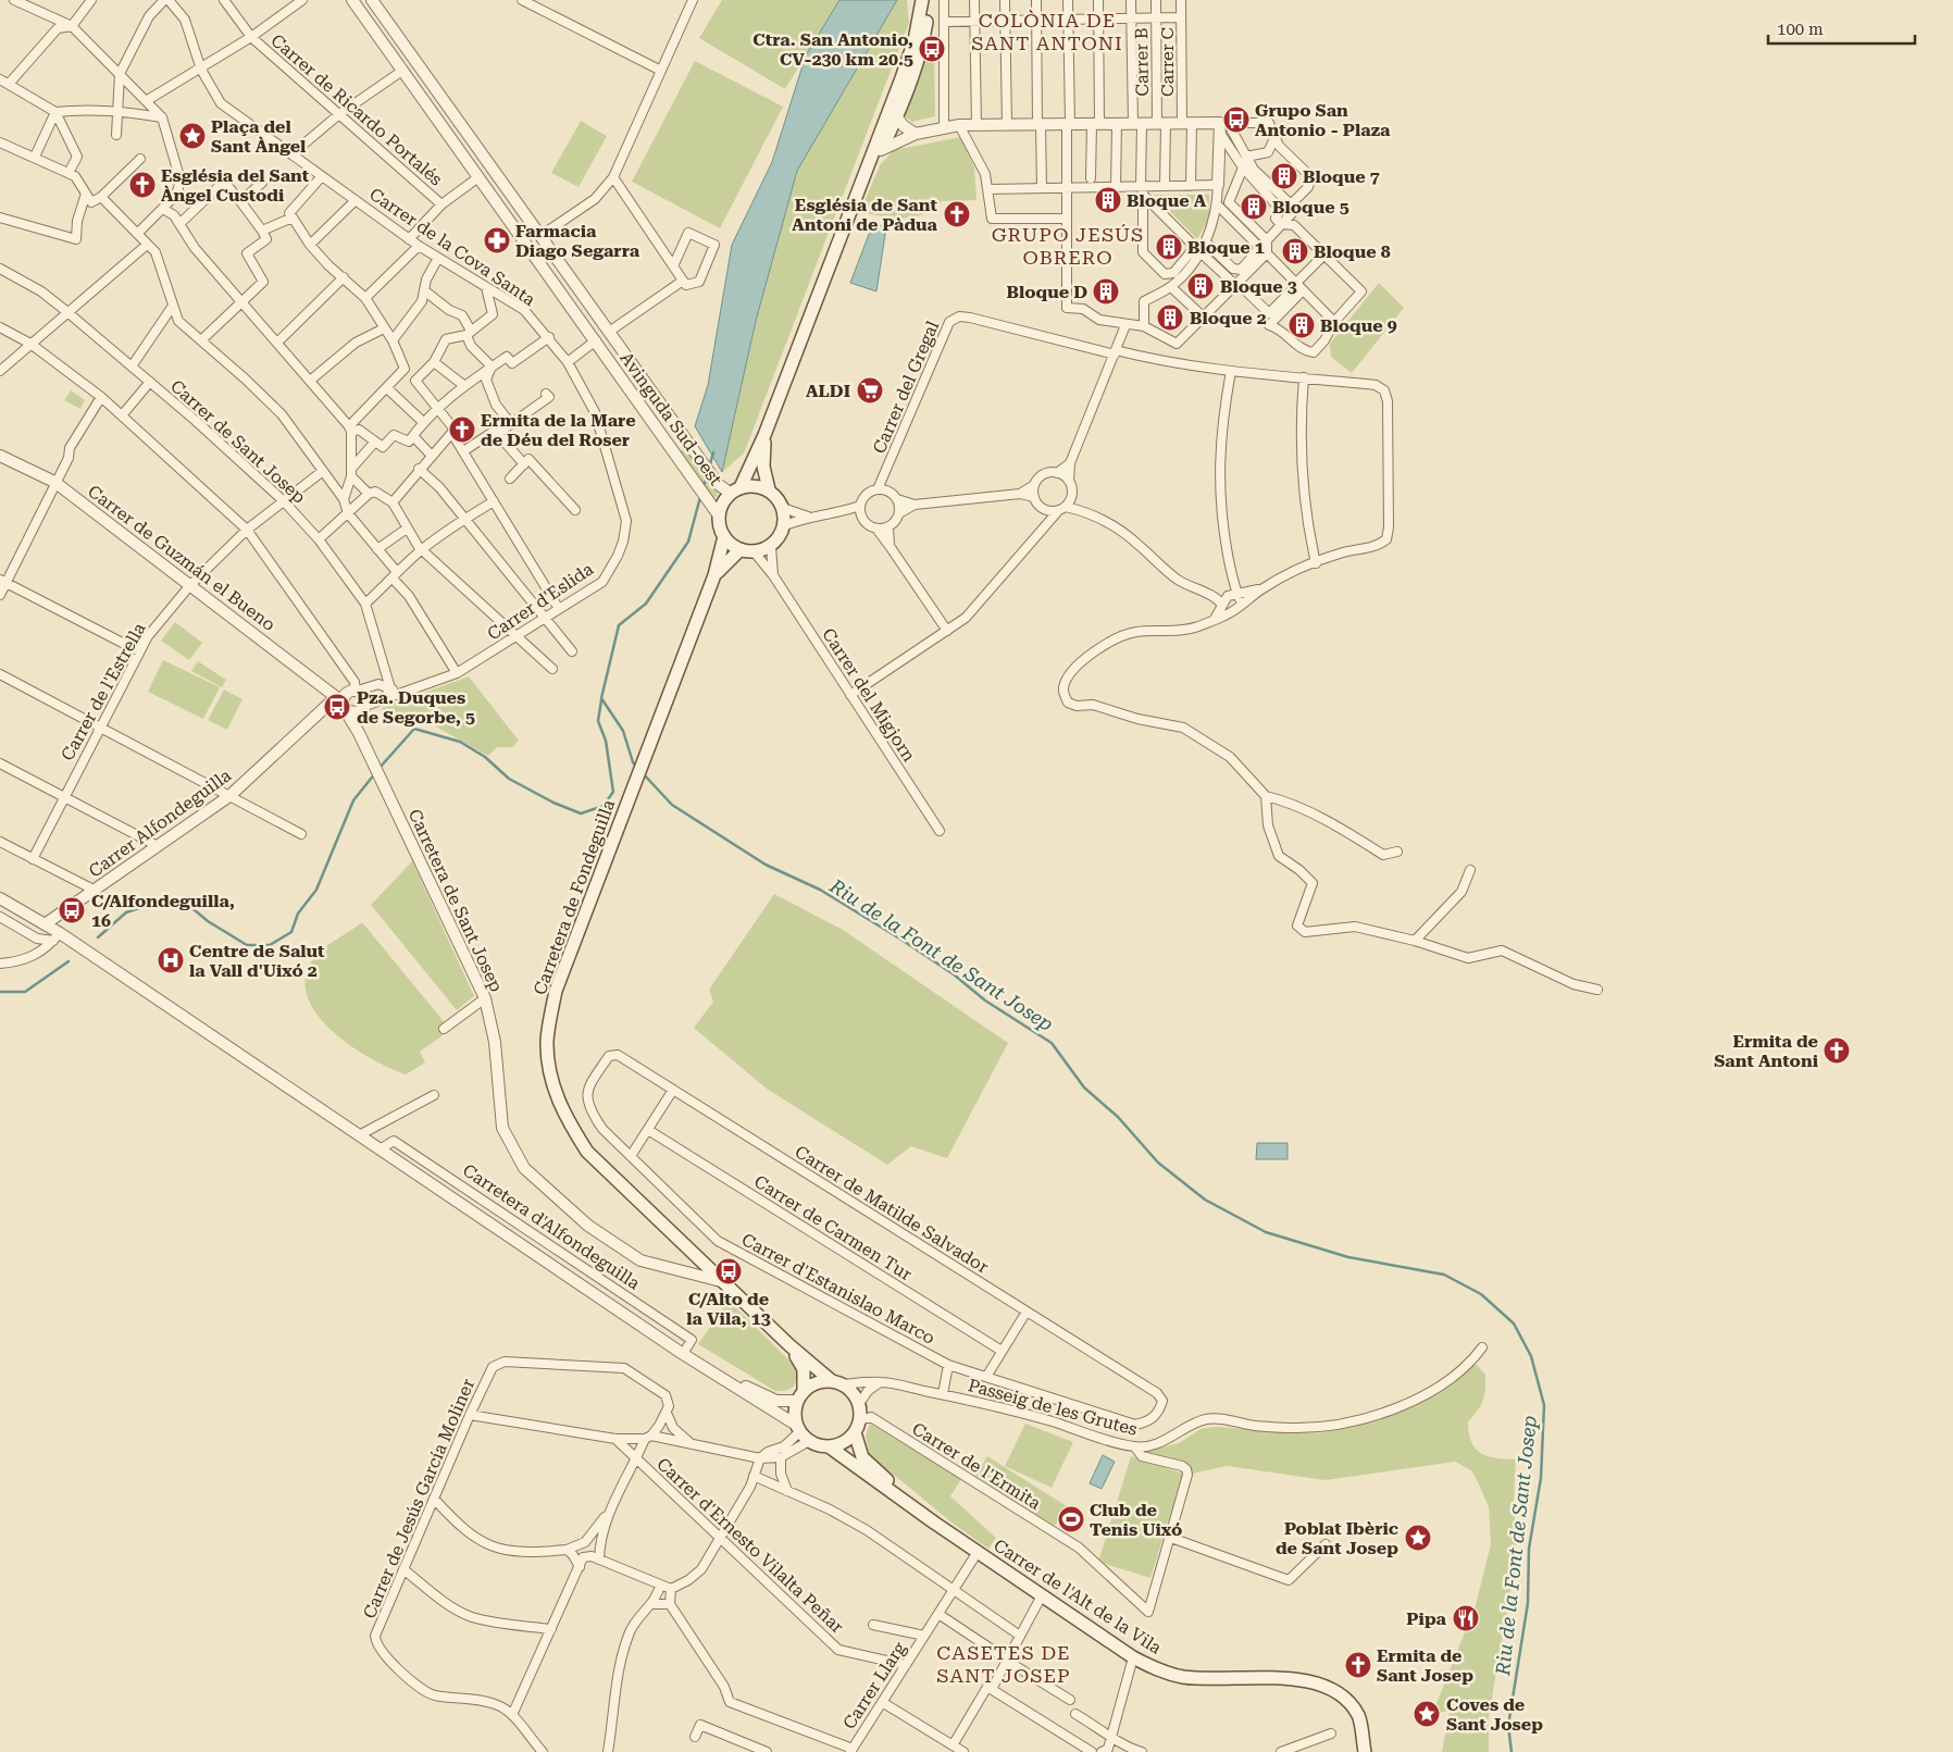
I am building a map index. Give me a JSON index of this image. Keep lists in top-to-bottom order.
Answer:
{
  "streets": {
    "main road": ["Carretera de Fondeguilla", "Carrer de l'Alt de la Vila"],
    "street": [
      "Carrer B",
      "Carrer C",
      "Carrer de Ricardo Portalés",
      "Carrer de la Cova Santa",
      "Carrer del Gregal",
      "Avinguda Sud-oest",
      "Carrer de Sant Josep",
      "Carrer de Guzmán el Bueno",
      "Carrer d'Eslida",
      "Carrer de l'Estrella",
      "Carrer del Migjorn",
      "Carrer Alfondeguilla",
      "Carretera de Sant Josep",
      "Carrer de Matilde Salvador",
      "Carretera d'Alfondeguilla",
      "Carrer de Carmen Tur",
      "Carrer d'Estanislao Marco",
      "Passeig de les Grutes",
      "Carrer de l'Ermita",
      "Carrer de Jesús García Moliner",
      "Carrer d'Ernesto Vilalta Peñar",
      "Carrer Llarg"
    ]
  },
  "crossings": [
    ["Carrer de la Cova Santa", "Carrer d'Eslida"],
    ["Avinguda Sud-oest", "Carrer del Migjorn"],
    ["Avinguda Sud-oest", "Carretera de Fondeguilla"],
    ["Carrer de Sant Josep", "Carrer de l'Estrella"],
    ["Carrer de Guzmán el Bueno", "Carrer d'Eslida"],
    ["Carrer de Guzmán el Bueno", "Carrer de l'Estrella"],
    ["Carrer de Guzmán el Bueno", "Carrer Alfondeguilla"],
    ["Carrer de Guzmán el Bueno", "Carretera de Sant Josep"],
    ["Carrer d'Eslida", "Carrer Alfondeguilla"],
    ["Carrer d'Eslida", "Carretera de Sant Josep"],
    ["Carrer del Migjorn", "Carretera de Fondeguilla"],
    ["Carrer Alfondeguilla", "Carretera de Sant Josep"],
    ["Carrer Alfondeguilla", "Carretera d'Alfondeguilla"],
    ["Carretera de Fondeguilla", "Carretera de Sant Josep"],
    ["Carretera de Fondeguilla", "Carretera d'Alfondeguilla"],
    ["Carretera de Fondeguilla", "Passeig de les Grutes"],
    ["Carretera de Fondeguilla", "Carrer de l'Ermita"],
    ["Carretera de Fondeguilla", "Carrer de l'Alt de la Vila"],
    ["Carrer de Matilde Salvador", "Carrer d'Estanislao Marco"],
    ["Carretera d'Alfondeguilla", "Passeig de les Grutes"],
    ["Carretera d'Alfondeguilla", "Carrer de l'Ermita"],
    ["Carretera d'Alfondeguilla", "Carrer de l'Alt de la Vila"],
    ["Passeig de les Grutes", "Carrer de l'Ermita"],
    ["Passeig de les Grutes", "Carrer de l'Alt de la Vila"],
    ["Carrer de l'Ermita", "Carrer de l'Alt de la Vila"],
    ["Carrer de Jesús García Moliner", "Carrer d'Ernesto Vilalta Peñar"],
    ["Carrer d'Ernesto Vilalta Peñar", "Carrer Llarg"],
    ["Carrer de l'Alt de la Vila", "Carrer Llarg"]
  ],
  "districts": ["COLÒNIA DE SANT ANTONI", "GRUPO JESÚS OBRERO", "CASETES DE SANT JOSEP"],
  "water": ["Riu de la Font de Sant Josep"],
  "places": {
    "bus stop": [
      "Ctra. San Antonio, CV-230 km 20.5",
      "Grupo San Antonio - Plaza",
      "Pza. Duques de Segorbe, 5",
      "C/Alfondeguilla, 16",
      "C/Alto de la Vila, 13"
    ],
    "place": ["Plaça del Sant Àngel", "Poblat Ibèric de Sant Josep", "Coves de Sant Josep"],
    "building": [
      "Bloque 7",
      "Bloque A",
      "Bloque 5",
      "Bloque 1",
      "Bloque 8",
      "Bloque 3",
      "Bloque D",
      "Bloque 2",
      "Bloque 9"
    ],
    "church": [
      "Església del Sant Àngel Custodi",
      "Església de Sant Antoni de Pàdua",
      "Ermita de la Mare de Déu del Roser",
      "Ermita de Sant Antoni",
      "Ermita de Sant Josep"
    ],
    "pharmacy": ["Farmacia Diago Segarra"],
    "supermarket": ["ALDI"],
    "hospital": ["Centre de Salut la Vall d'Uixó 2"],
    "sports": ["Club de Tenis Uixó"],
    "restaurant": ["Pipa"]
  },
  "scale_bar": "100 m"
}
